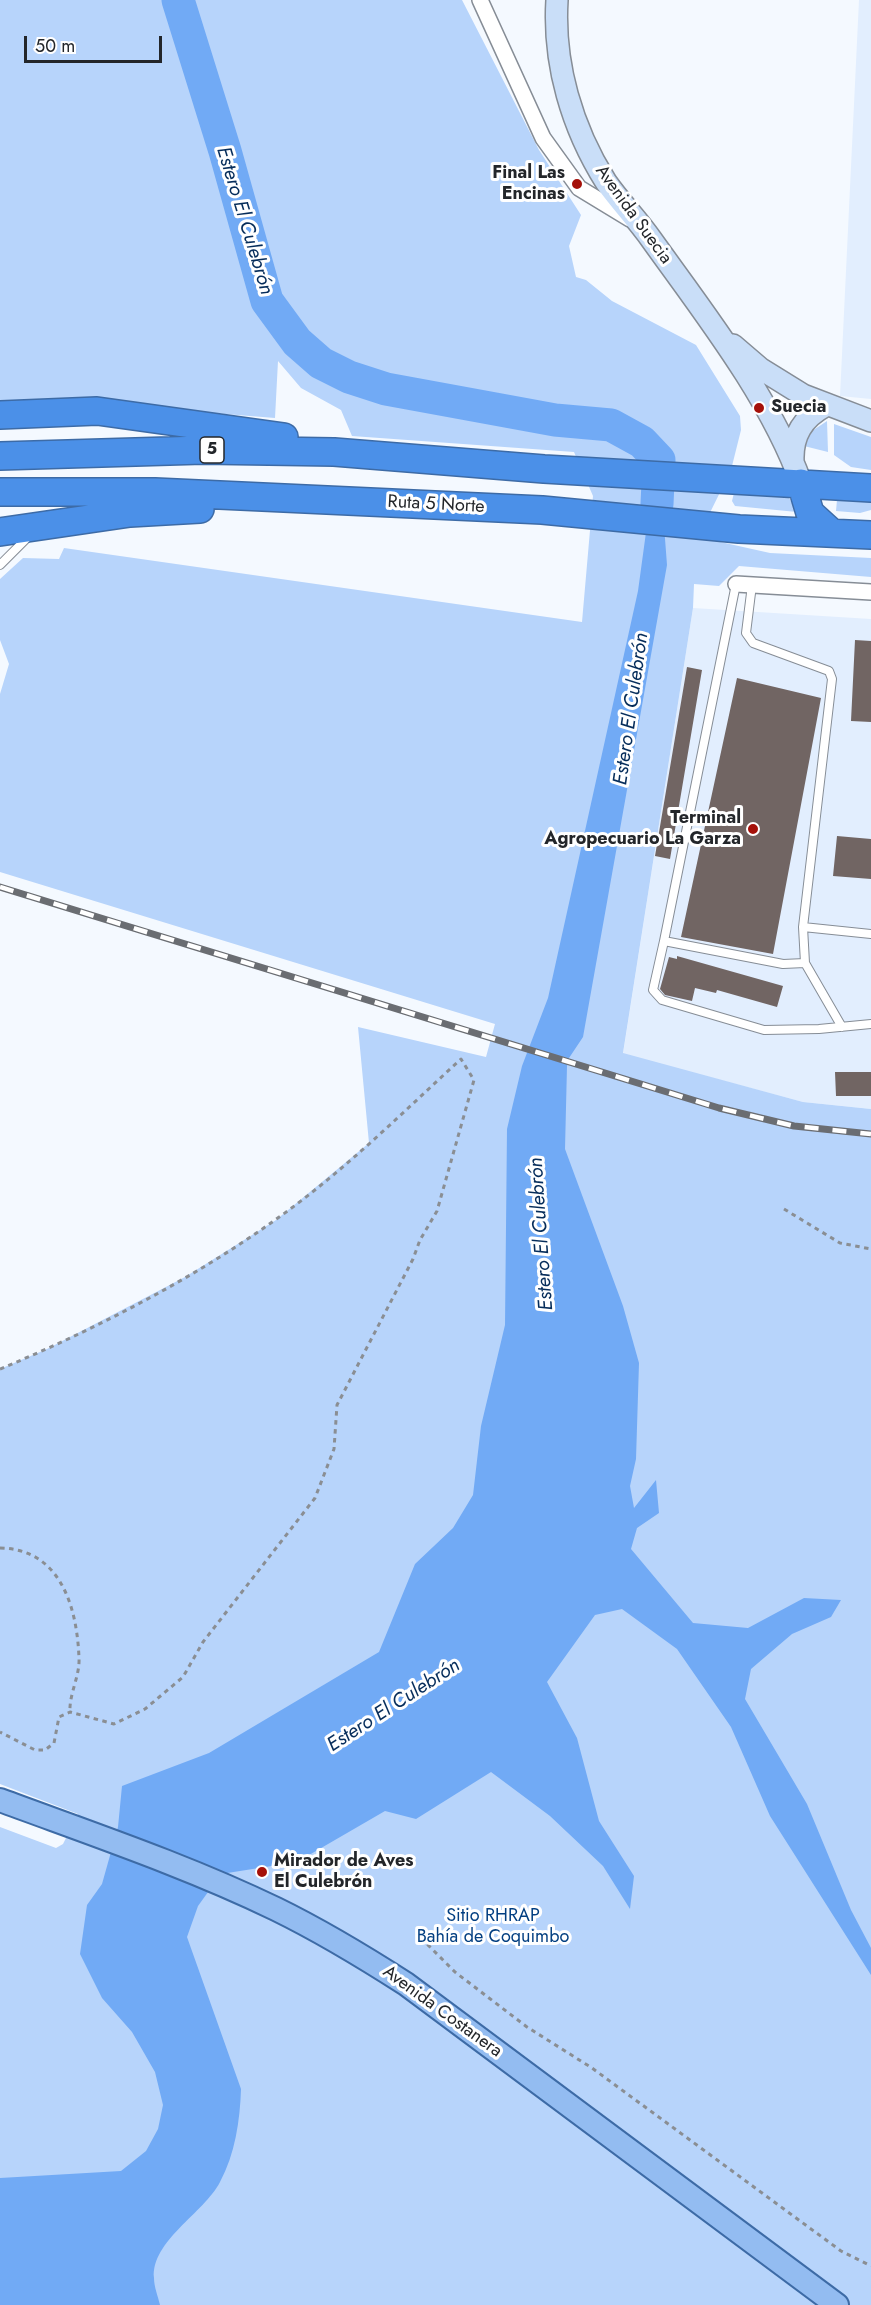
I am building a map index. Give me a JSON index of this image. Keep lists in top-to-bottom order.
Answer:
{
  "streets": {
    "highway": ["5", "Ruta 5 Norte"],
    "main road": ["Avenida Suecia", "Avenida Costanera"]
  },
  "crossings": [
    ["Avenida Suecia", "5"]
  ],
  "water": ["Estero El Culebrón"],
  "parks": ["Sitio RHRAP Bahía de Coquimbo"],
  "places": [
    "Final Las Encinas",
    "Suecia",
    "Terminal Agropecuario La Garza",
    "Mirador de Aves El Culebrón"
  ],
  "scale_bar": "50 m"
}
